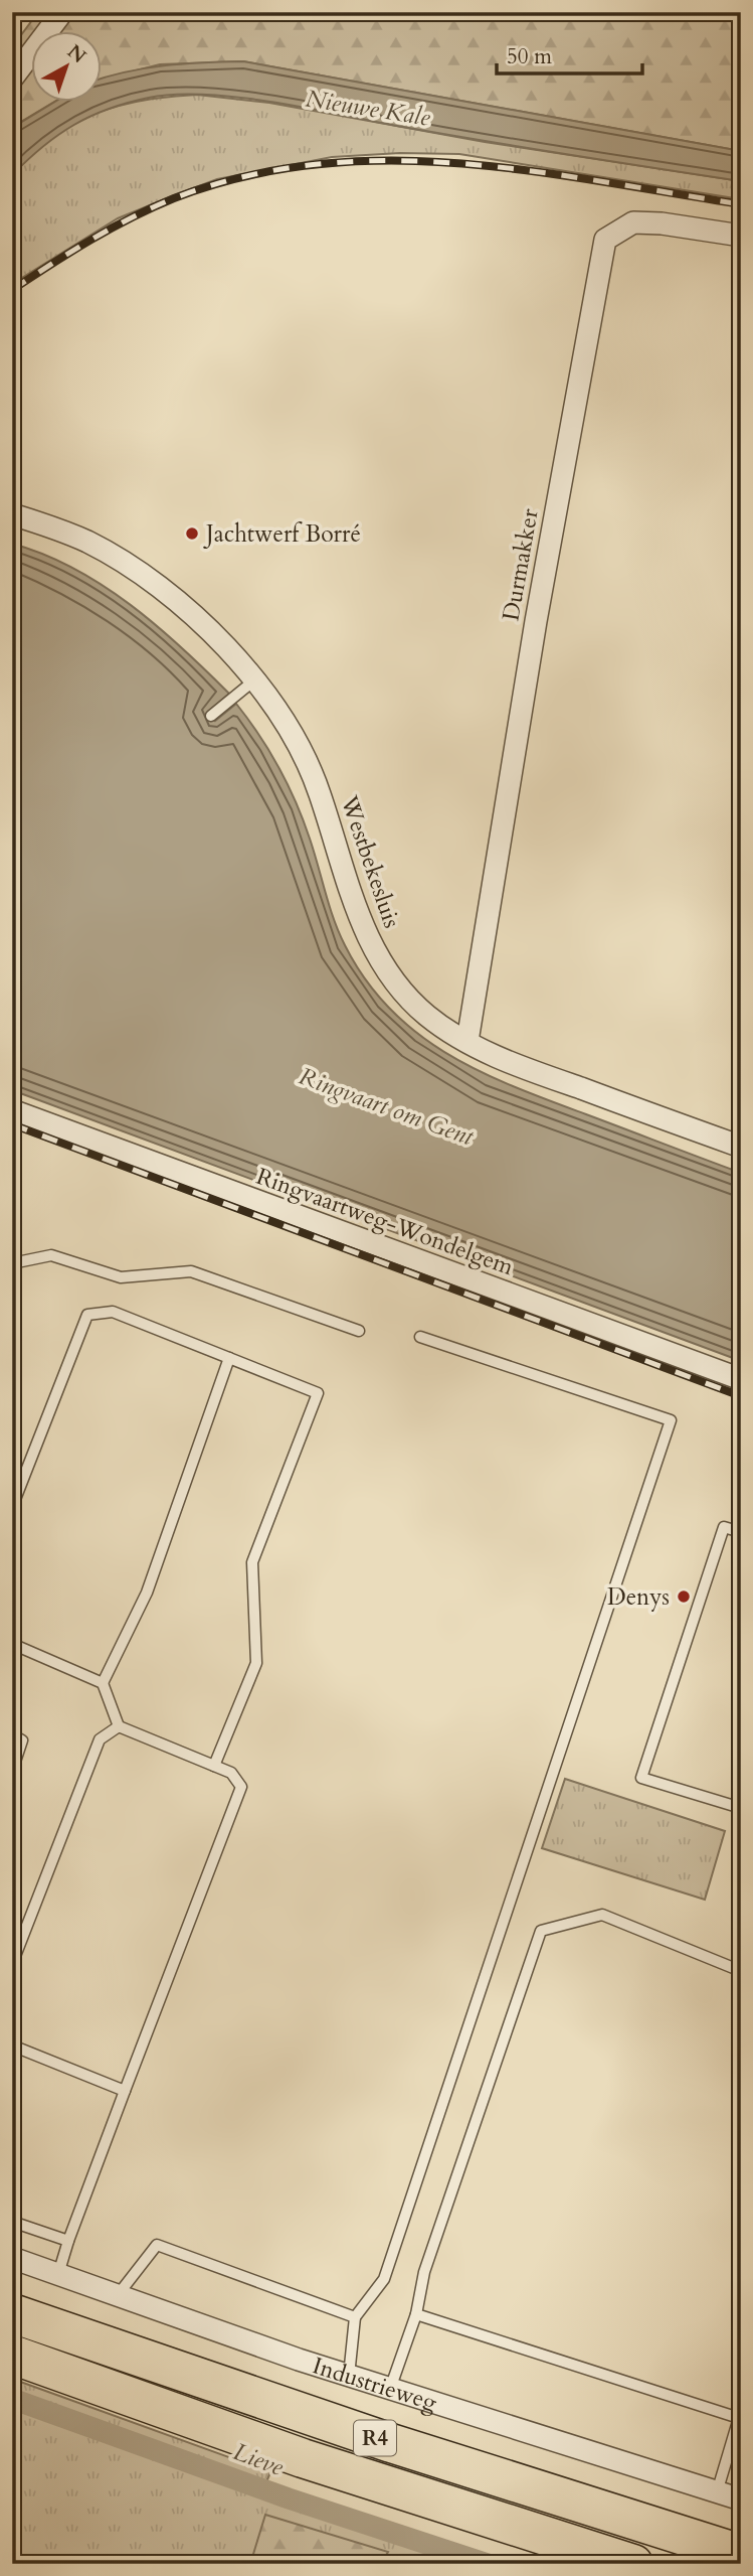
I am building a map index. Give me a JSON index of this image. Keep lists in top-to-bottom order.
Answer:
{
  "streets": {
    "highway": ["R4"],
    "street": [
      "Durmakker",
      "Westbekesluis",
      "Ringvaartweg-Wondelgem",
      "Industrieweg"
    ]
  },
  "crossings": [
    ["Durmakker", "Westbekesluis"]
  ],
  "water": ["Nieuwe Kale", "Ringvaart om Gent", "Lieve"],
  "places": ["Jachtwerf Borré", "Denys"],
  "scale_bar": "50 m",
  "north": "top right"
}
